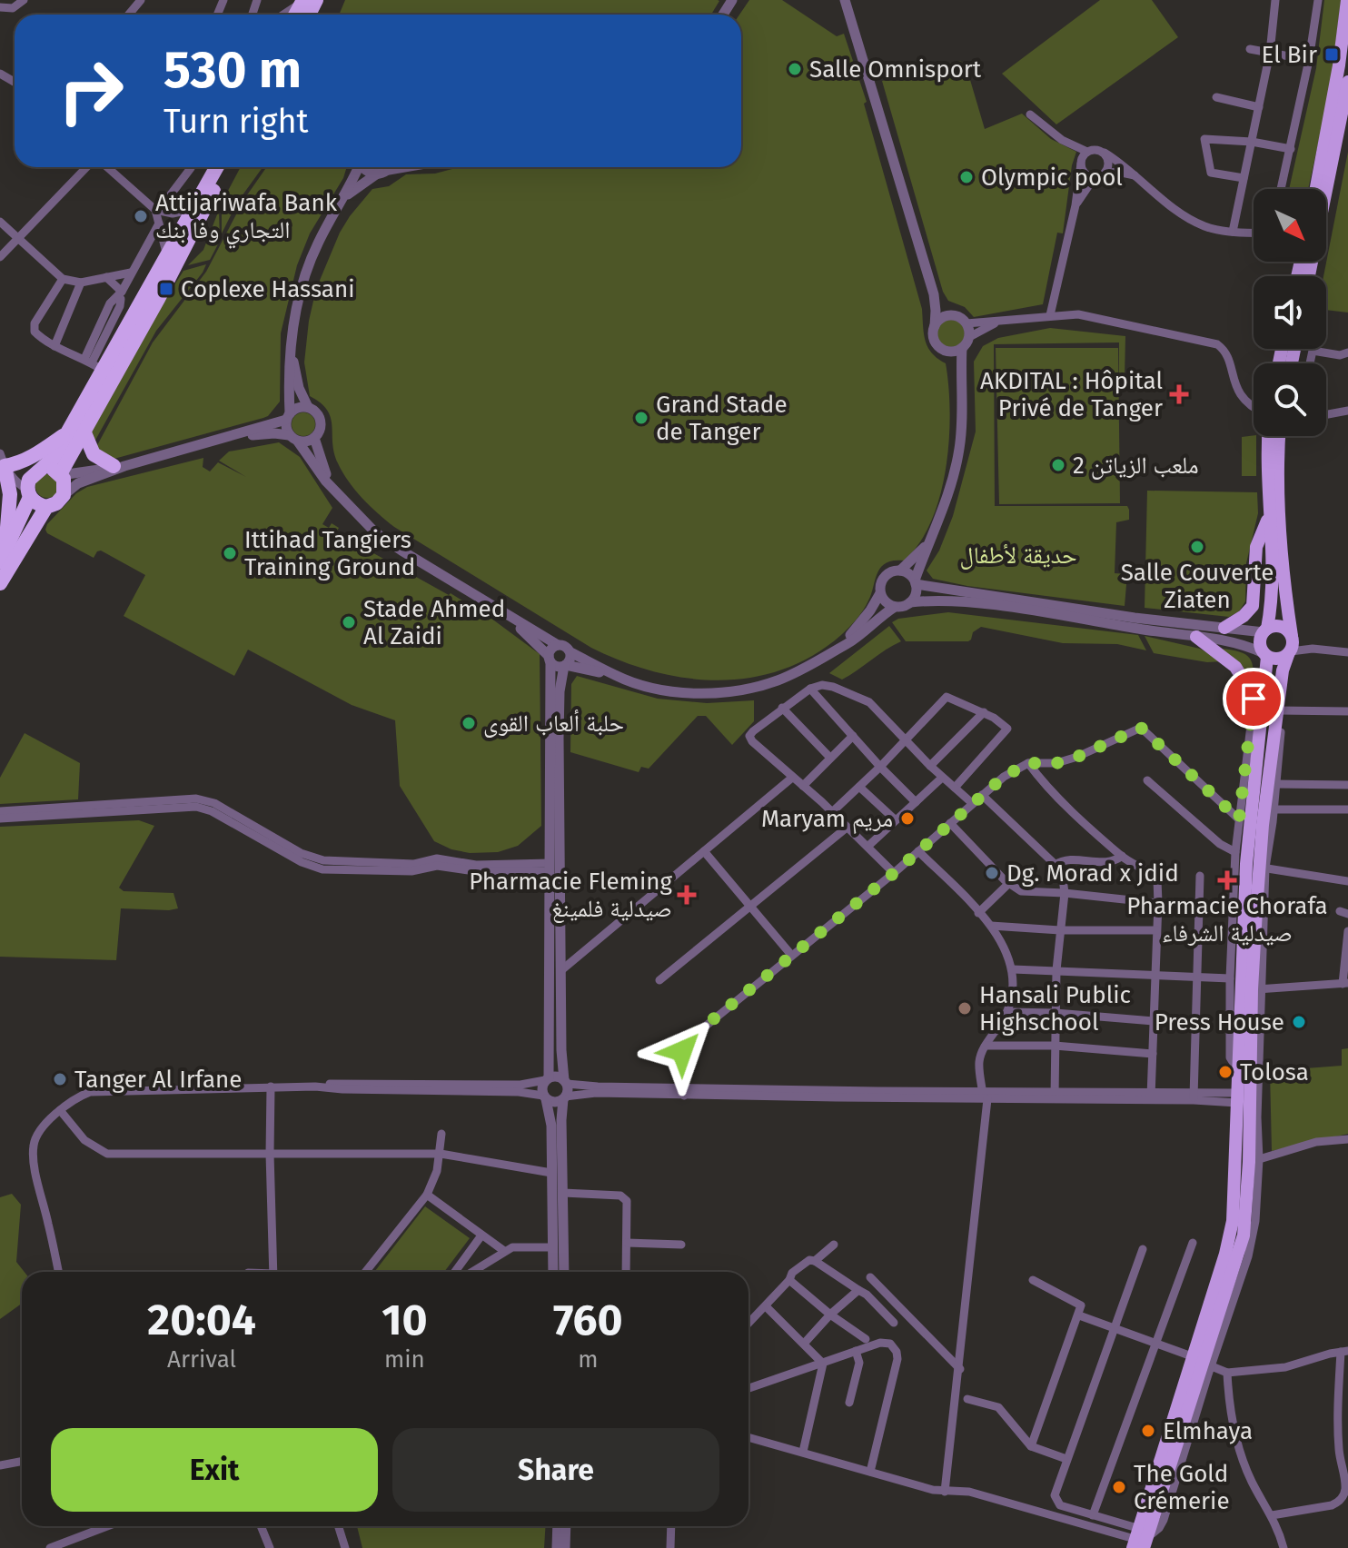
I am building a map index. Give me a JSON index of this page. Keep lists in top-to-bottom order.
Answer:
{
  "parks": ["حديقة لأطفال"],
  "places": {
    "transit": ["El Bir", "Coplexe Hassani"],
    "other": [
      "Salle Omnisport",
      "Olympic pool",
      "Attijariwafa Bank التجاري وفا بنك",
      "Grand Stade de Tanger",
      "ملعب الزياتن 2",
      "Salle Couverte Ziaten",
      "Ittihad Tangiers Training Ground",
      "Stade Ahmed Al Zaidi",
      "حلبة ألعاب القوى",
      "Maryam مريم",
      "Dg. Morad x jdid",
      "Hansali Public Highschool",
      "Press House",
      "Tolosa",
      "Tanger Al Irfane",
      "Elmhaya",
      "The Gold Crémerie"
    ],
    "health": ["AKDITAL : Hôpital Privé de Tanger", "Pharmacie Chorafa صيدلية الشرفاء", "Pharmacie Fleming صيدلية فلمينغ"]
  },
  "north": "bottom right",
  "page": {
    "turn": ["530 m", "Turn right"],
    "eta": [
      "20:04",
      "Arrival",
      "10",
      "min",
      "760",
      "m"
    ],
    "buttons": ["Exit", "Share"]
  }
}
